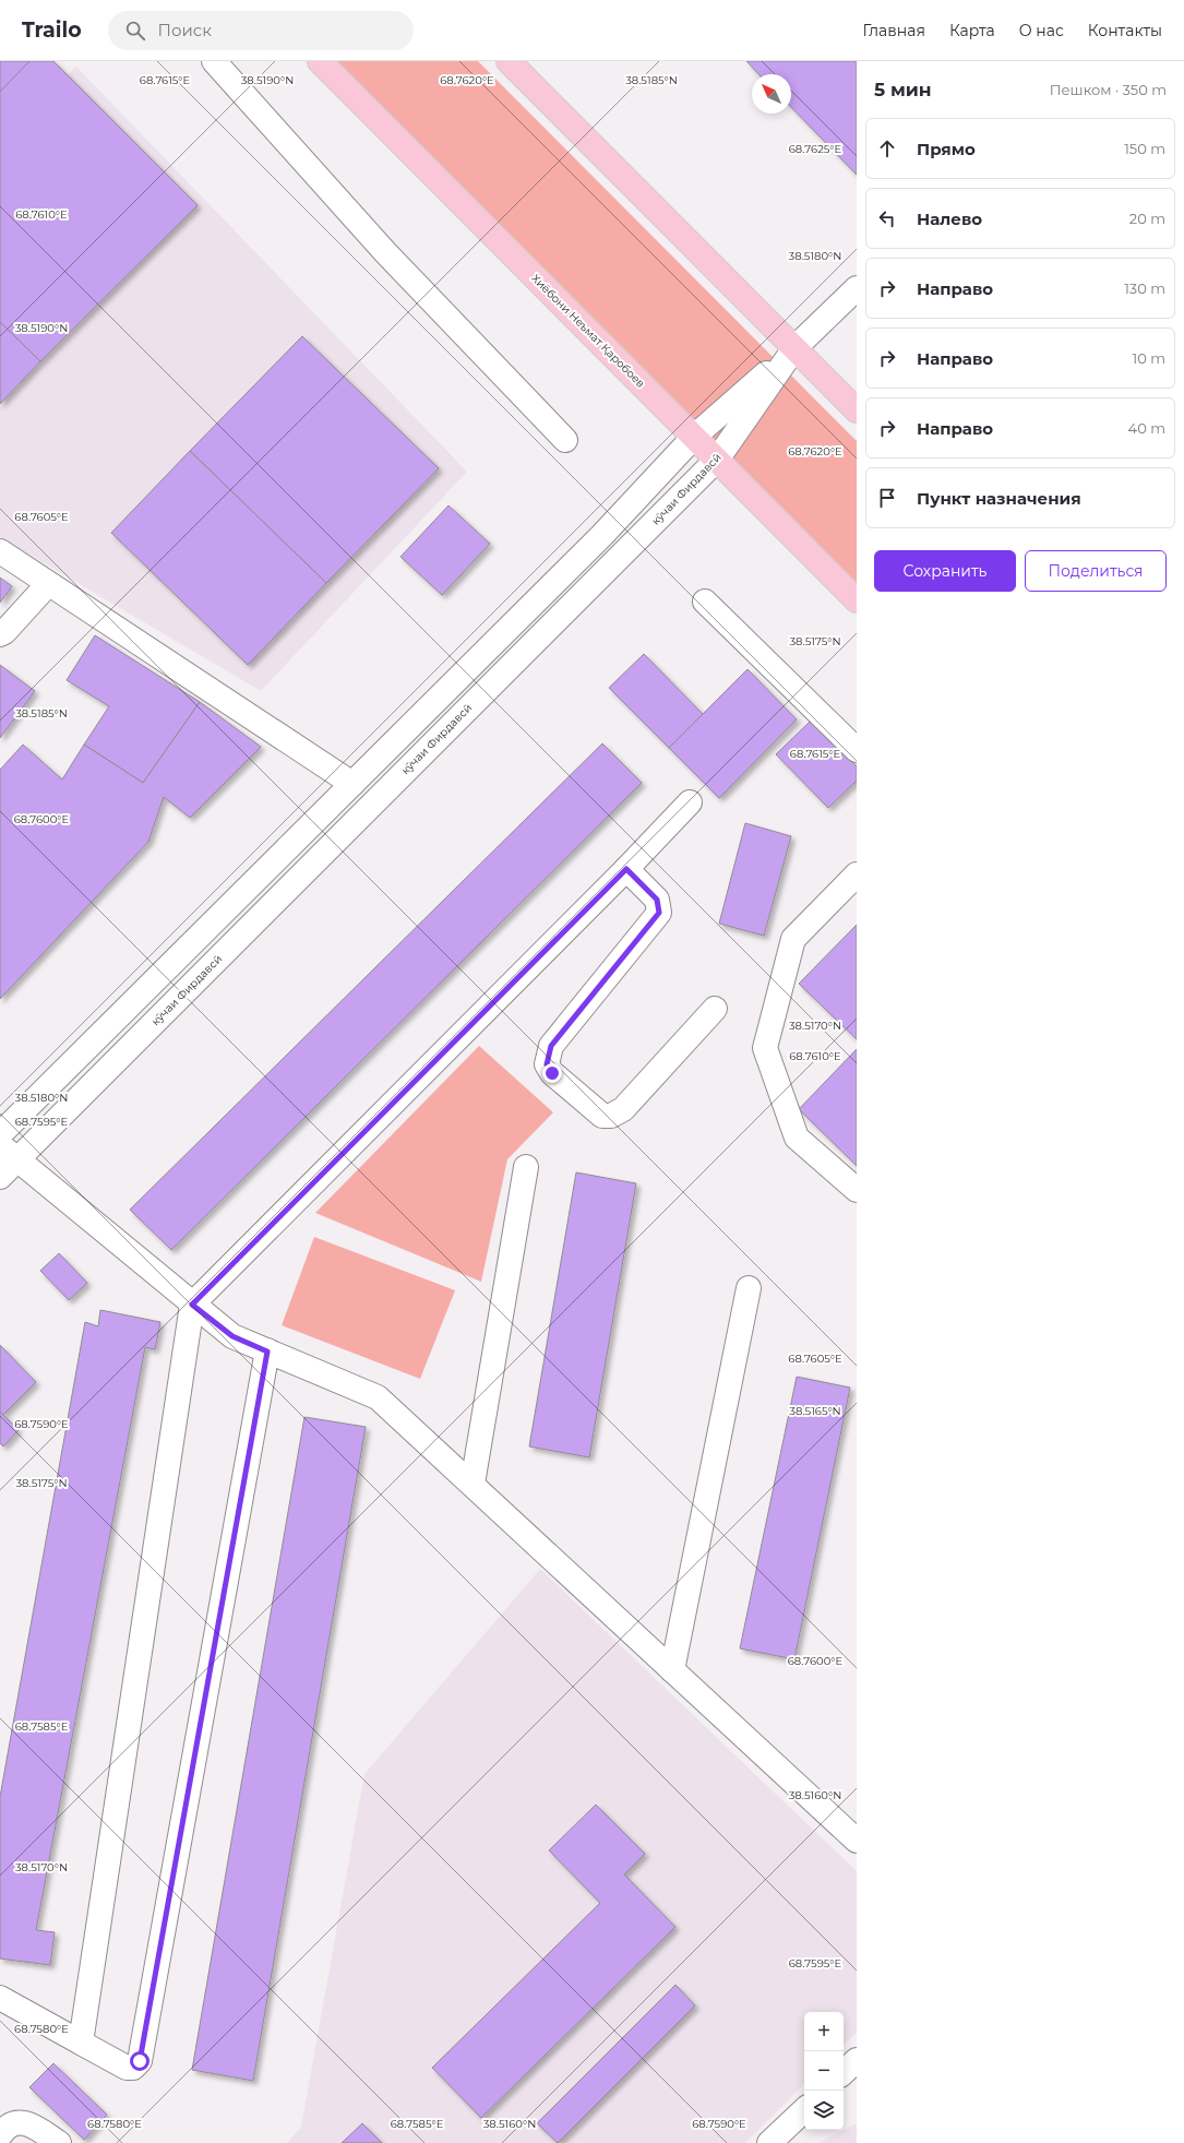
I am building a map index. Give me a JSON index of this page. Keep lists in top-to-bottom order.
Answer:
{
  "streets": {
    "highway": ["Хиёбони Неъмат Қаробоев"],
    "street": ["кӯчаи Фирдавсӣ"]
  },
  "crossings": [
    ["Хиёбони Неъмат Қаробоев", "кӯчаи Фирдавсӣ"]
  ],
  "north": "top left",
  "page": {
    "header": "Trailo",
    "search": "Поиск",
    "nav": [
      "Главная",
      "Карта",
      "О нас",
      "Контакты"
    ],
    "heading": ["5 мин", "Пешком · 350 m"],
    "list": [
      ["Прямо", "150 m"],
      ["Налево", "20 m"],
      ["Направо", "130 m"],
      ["Направо", "10 m"],
      ["Направо", "40 m"],
      "Пункт назначения"
    ],
    "buttons": ["Сохранить", "Поделиться"],
    "map_buttons": ["+", "−"]
  },
  "coordinates": [
    "68.7615°E",
    "68.7620°E",
    "38.5185°N",
    "38.5190°N",
    "68.7625°E",
    "68.7610°E",
    "38.5180°N",
    "68.7605°E",
    "38.5175°N",
    "68.7600°E",
    "38.5170°N",
    "68.7595°E",
    "38.5165°N",
    "68.7590°E",
    "68.7585°E",
    "38.5160°N",
    "68.7580°E"
  ]
}
